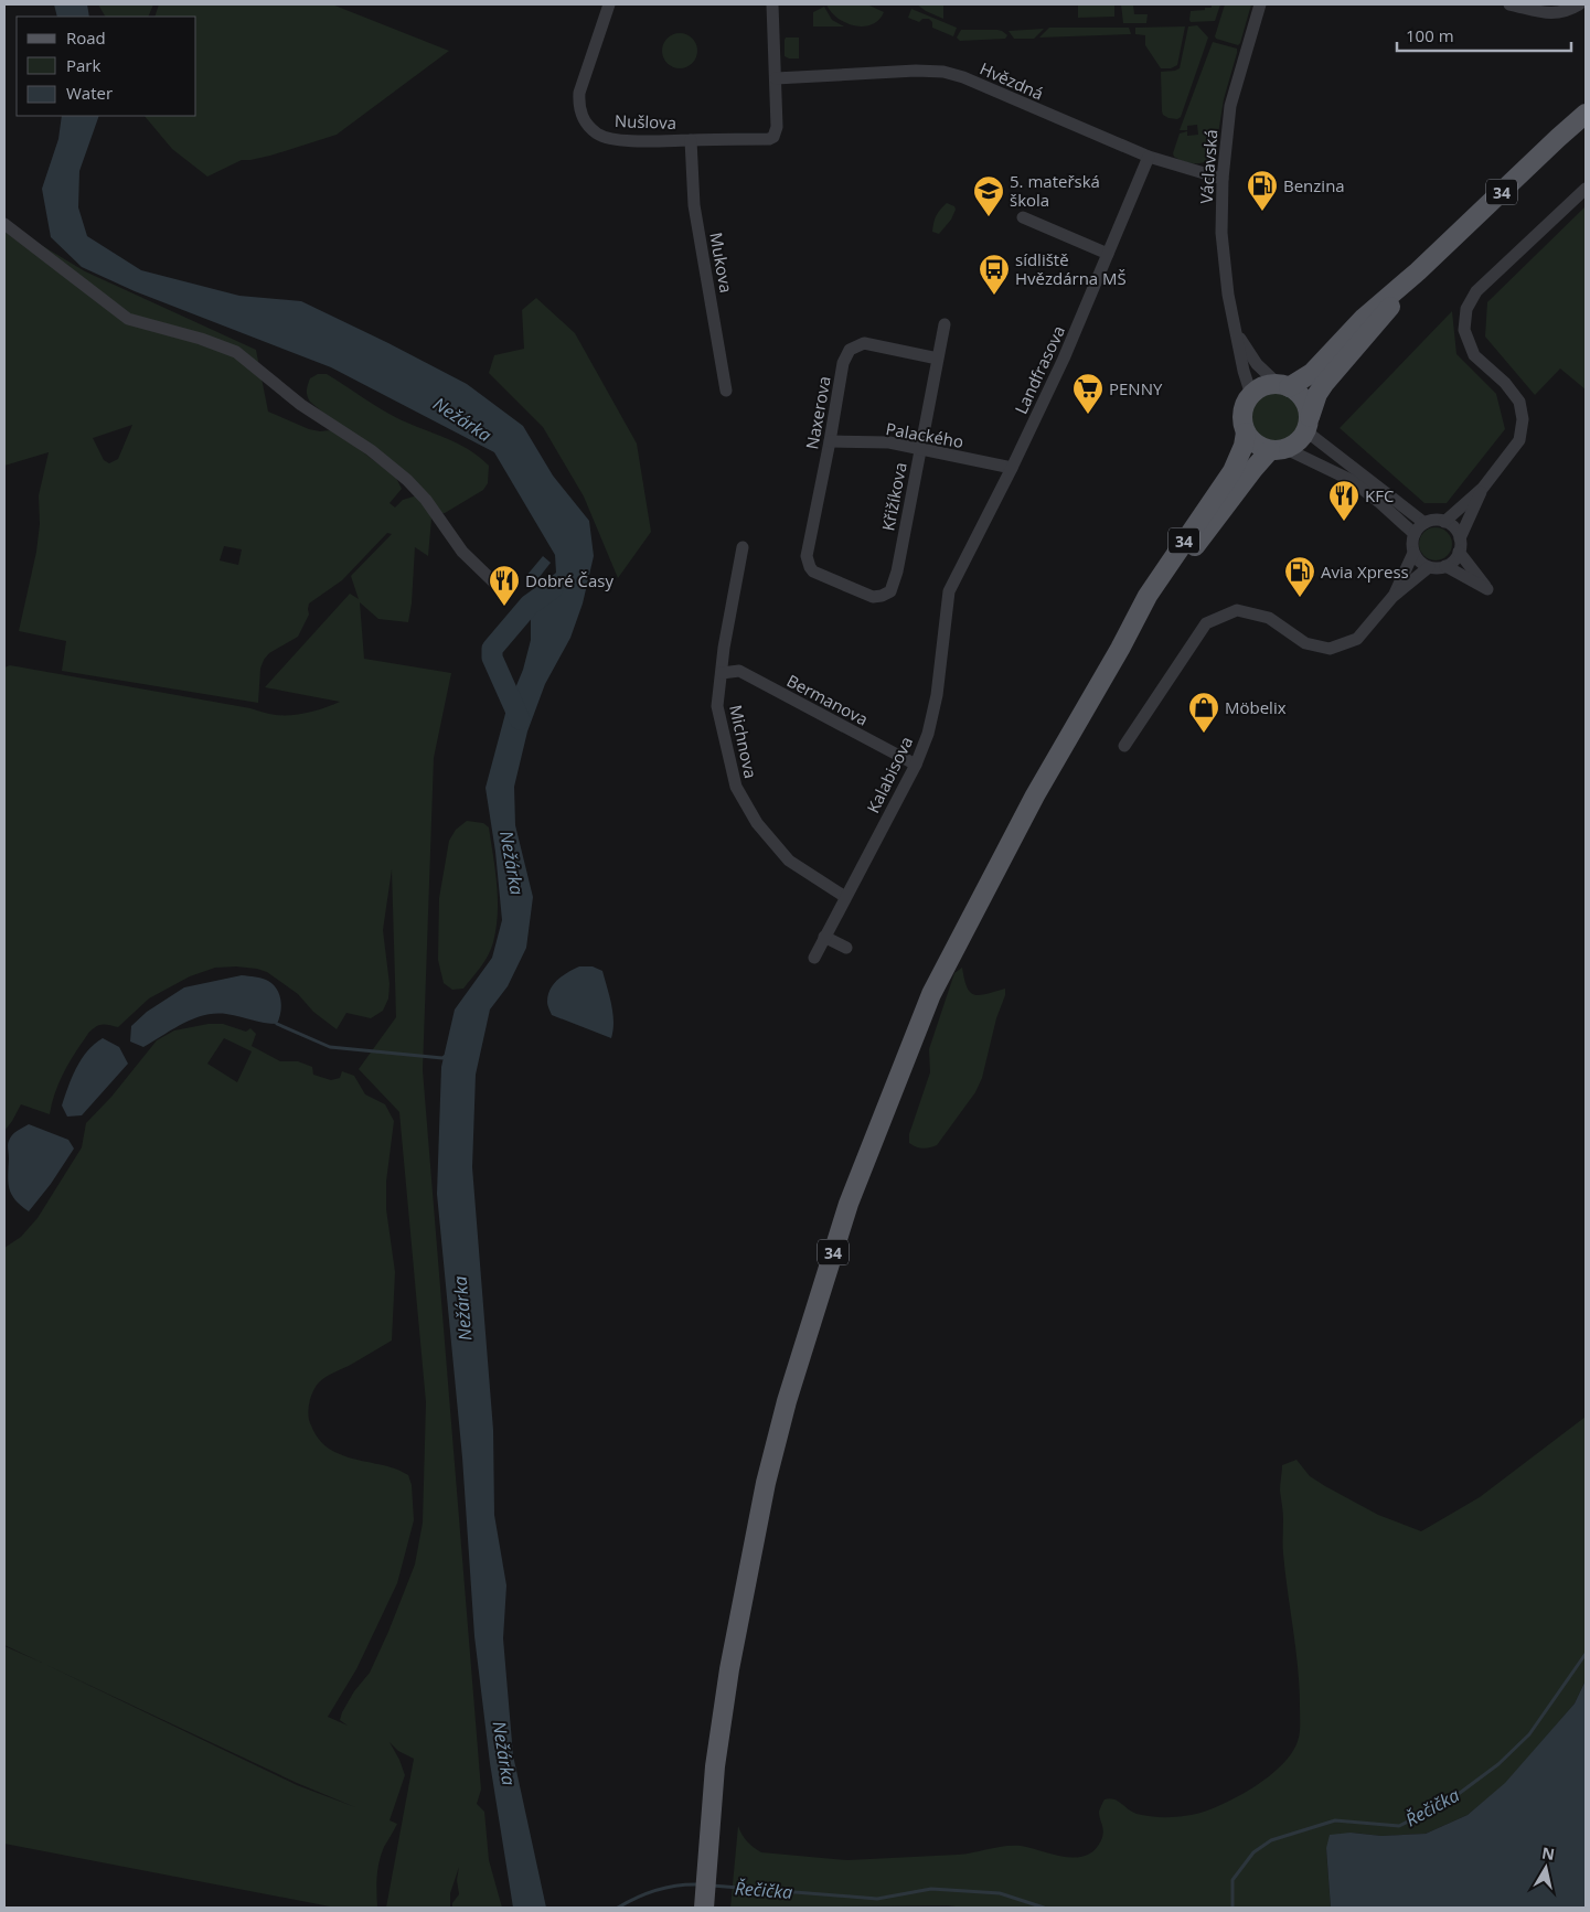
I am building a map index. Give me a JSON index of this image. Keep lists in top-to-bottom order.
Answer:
{
  "streets": {
    "main road": ["34"],
    "street": [
      "Hvězdná",
      "Nušlova",
      "Václavská",
      "Mukova",
      "Landfrasova",
      "Naxerova",
      "Palackého",
      "Křižíkova",
      "Bermanova",
      "Michnova",
      "Kalabisova"
    ]
  },
  "crossings": [
    ["Hvězdná", "Nušlova"],
    ["Hvězdná", "Václavská"],
    ["Hvězdná", "Landfrasova"],
    ["Nušlova", "Mukova"],
    ["Václavská", "34"],
    ["Landfrasova", "Palackého"],
    ["Landfrasova", "Kalabisova"],
    ["Naxerova", "Palackého"],
    ["Naxerova", "Křižíkova"],
    ["Palackého", "Křižíkova"],
    ["Bermanova", "Michnova"],
    ["Bermanova", "Kalabisova"],
    ["Michnova", "Kalabisova"]
  ],
  "water": ["Nežárka", "Řečička"],
  "places": {
    "fuel station": ["Benzina", "Avia Xpress"],
    "school or university": ["5. mateřská škola"],
    "bus stop": ["sídliště Hvězdárna MŠ"],
    "supermarket": ["PENNY"],
    "restaurant": ["KFC", "Dobré Časy"],
    "shop": ["Möbelix"]
  },
  "legend": ["Road", "Park", "Water"],
  "scale_bar": "100 m",
  "north": "top"
}
